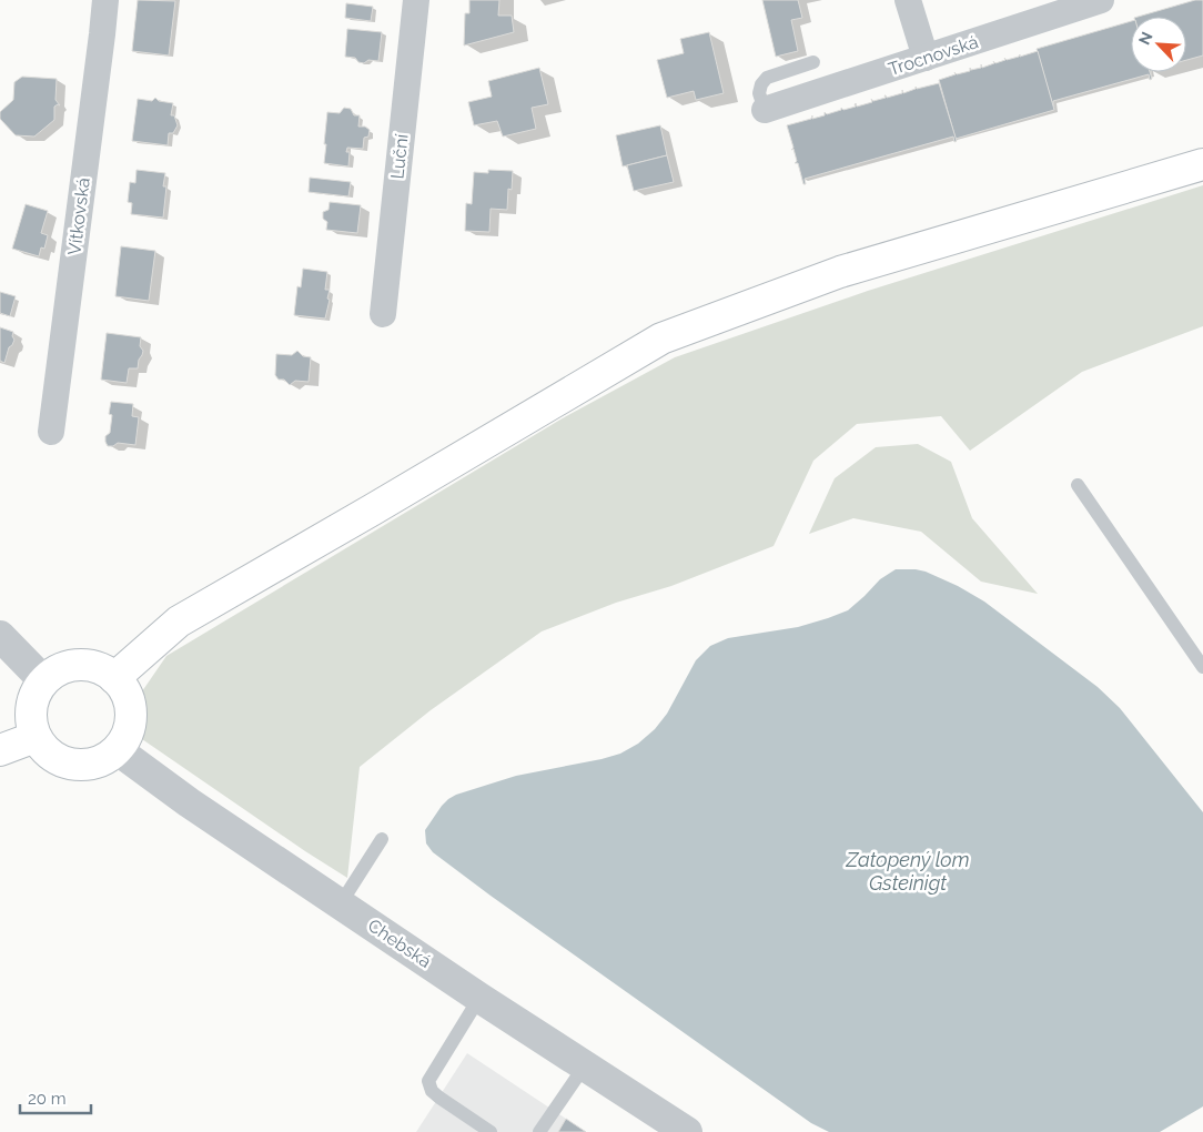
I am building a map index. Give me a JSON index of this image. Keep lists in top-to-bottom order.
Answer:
{
  "streets": {
    "street": [
      "Trocnovská",
      "Luční",
      "Vítkovská",
      "Chebská"
    ]
  },
  "water": ["Zatopený lom Gsteinigt"],
  "scale_bar": "20 m",
  "north": "top left"
}
